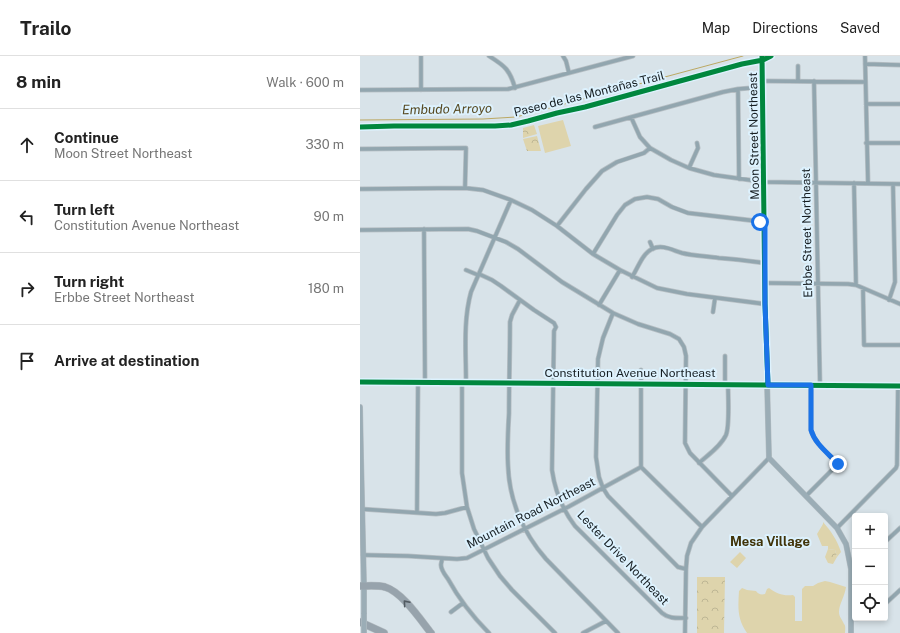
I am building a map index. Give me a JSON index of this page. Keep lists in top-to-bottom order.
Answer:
{
  "streets": {
    "street": [
      "Moon Street Northeast",
      "Erbbe Street Northeast",
      "Constitution Avenue Northeast",
      "Mountain Road Northeast",
      "Lester Drive Northeast"
    ],
    "cycle path": ["Paseo de las Montañas Trail"]
  },
  "crossings": [
    ["Moon Street Northeast", "Constitution Avenue Northeast"],
    ["Erbbe Street Northeast", "Constitution Avenue Northeast"],
    ["Constitution Avenue Northeast", "Lester Drive Northeast"],
    ["Mountain Road Northeast", "Lester Drive Northeast"]
  ],
  "districts": ["Mesa Village"],
  "water": ["Embudo Arroyo"],
  "page": {
    "header": "Trailo",
    "nav": ["Map", "Directions", "Saved"],
    "heading": ["8 min", "Walk · 600 m"],
    "list": [
      ["Continue", "Moon Street Northeast", "330 m"],
      ["Turn left", "Constitution Avenue Northeast", "90 m"],
      ["Turn right", "Erbbe Street Northeast", "180 m"],
      "Arrive at destination"
    ],
    "map_buttons": ["+", "−"]
  }
}
